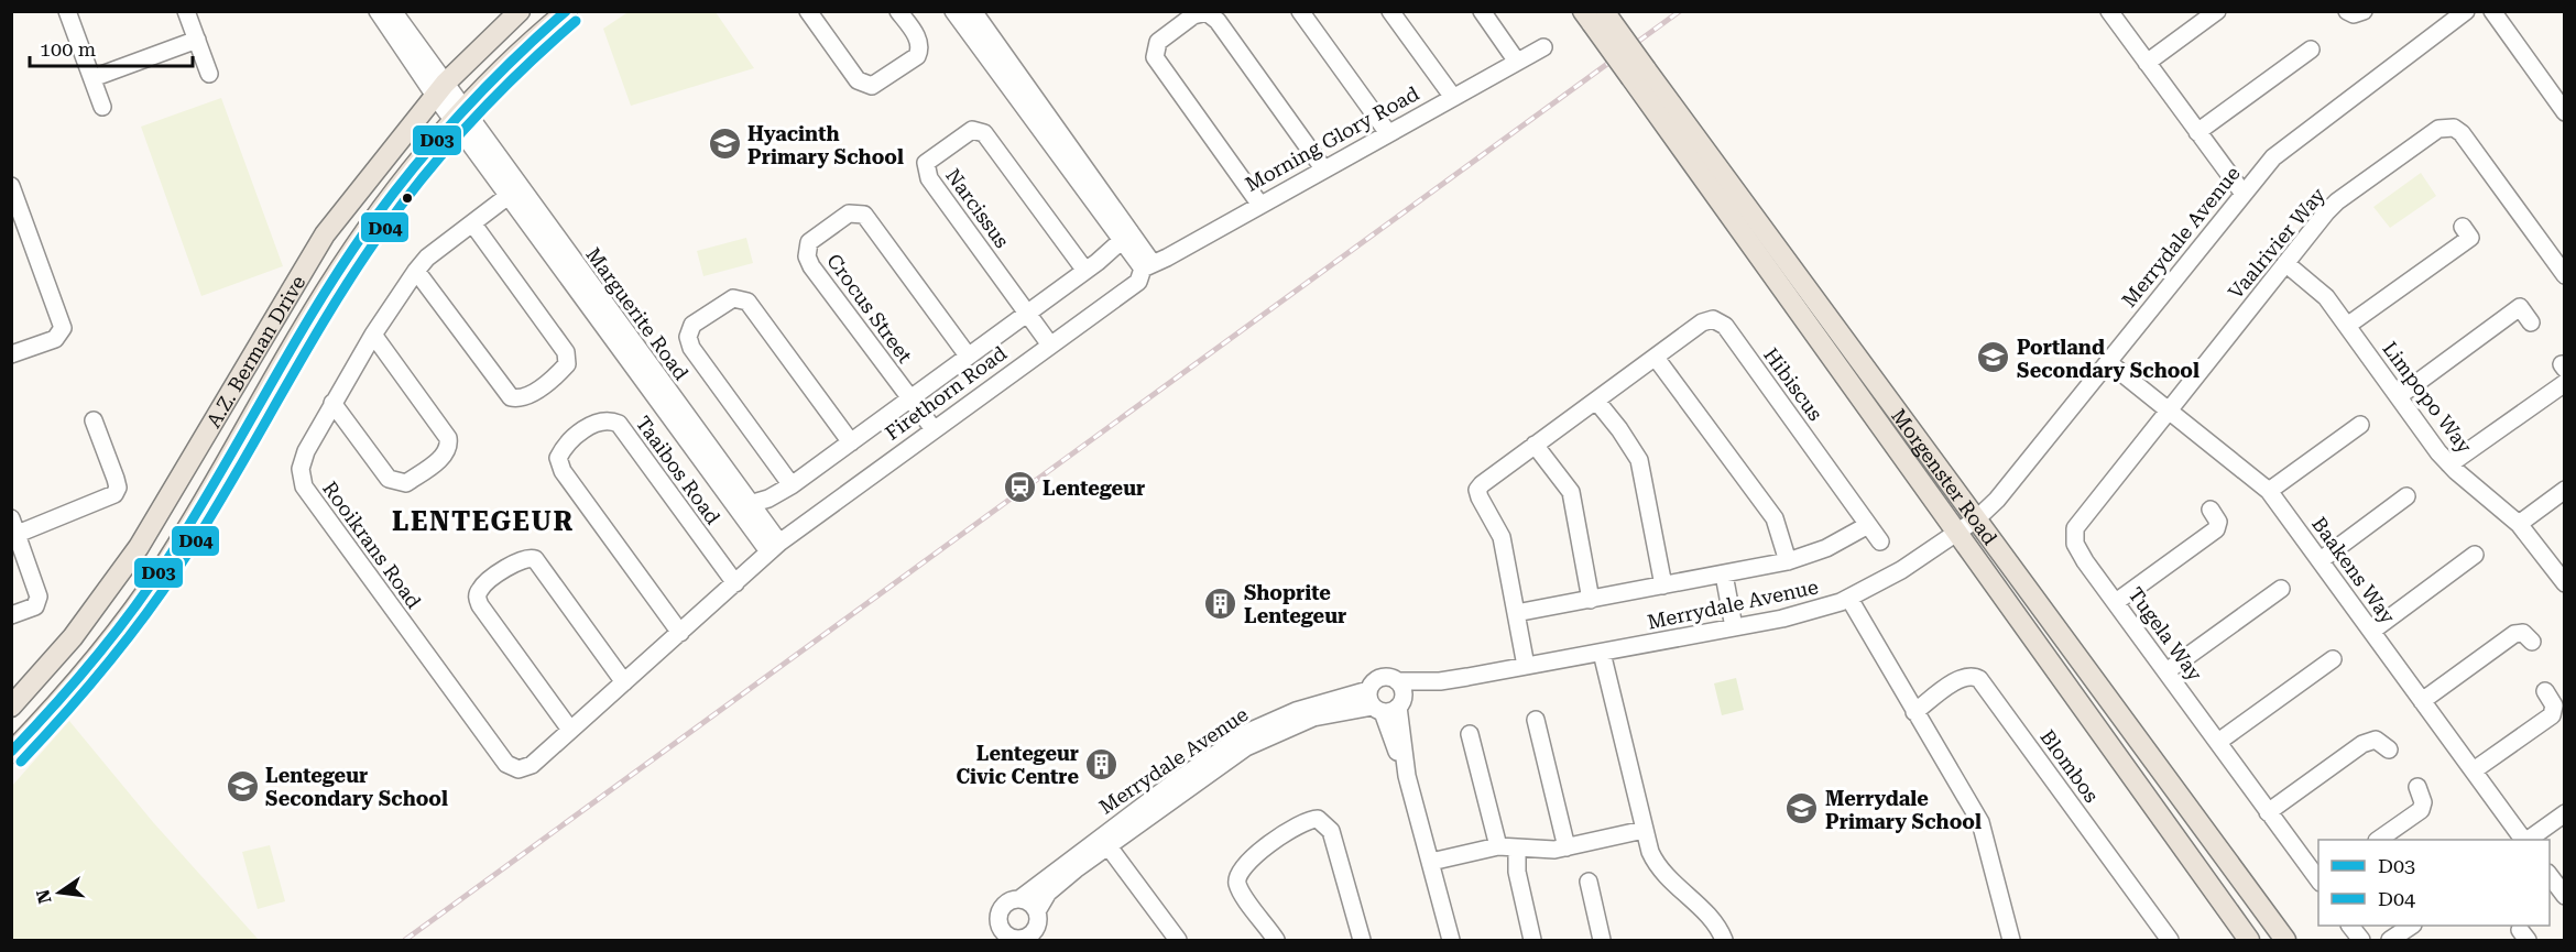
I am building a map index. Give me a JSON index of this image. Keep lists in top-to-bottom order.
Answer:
{
  "streets": {
    "main road": ["A.Z. Berman Drive", "Morgenster Road"],
    "street": [
      "Morning Glory Road",
      "Narcissus",
      "Merrydale Avenue",
      "Vaalrivier Way",
      "Crocus Street",
      "Marguerite Road",
      "Hibiscus",
      "Firethorn Road",
      "Limpopo Way",
      "Taaibos Road",
      "Rooikrans Road",
      "Baakens Way",
      "Tugela Way",
      "Blombos"
    ]
  },
  "crossings": [
    ["Morning Glory Road", "Firethorn Road"],
    ["Narcissus", "Firethorn Road"],
    ["Merrydale Avenue", "Hibiscus"],
    ["Merrydale Avenue", "Morgenster Road"],
    ["Merrydale Avenue", "Baakens Way"],
    ["Vaalrivier Way", "Limpopo Way"],
    ["Vaalrivier Way", "Baakens Way"],
    ["Vaalrivier Way", "Tugela Way"],
    ["Crocus Street", "Firethorn Road"],
    ["Marguerite Road", "A.Z. Berman Drive"],
    ["Marguerite Road", "Firethorn Road"],
    ["Marguerite Road", "Rooikrans Road"],
    ["Firethorn Road", "Taaibos Road"],
    ["Firethorn Road", "Rooikrans Road"],
    ["Baakens Way", "Tugela Way"]
  ],
  "districts": ["LENTEGEUR"],
  "places": {
    "school or university": [
      "Hyacinth Primary School",
      "Portland Secondary School",
      "Lentegeur Secondary School",
      "Merrydale Primary School"
    ],
    "station": ["Lentegeur"],
    "building": ["Shoprite Lentegeur", "Lentegeur Civic Centre"]
  },
  "lines": ["transit line D03", "transit line D04"],
  "legend": ["D03", "D04"],
  "scale_bar": "100 m",
  "north": "left"
}
